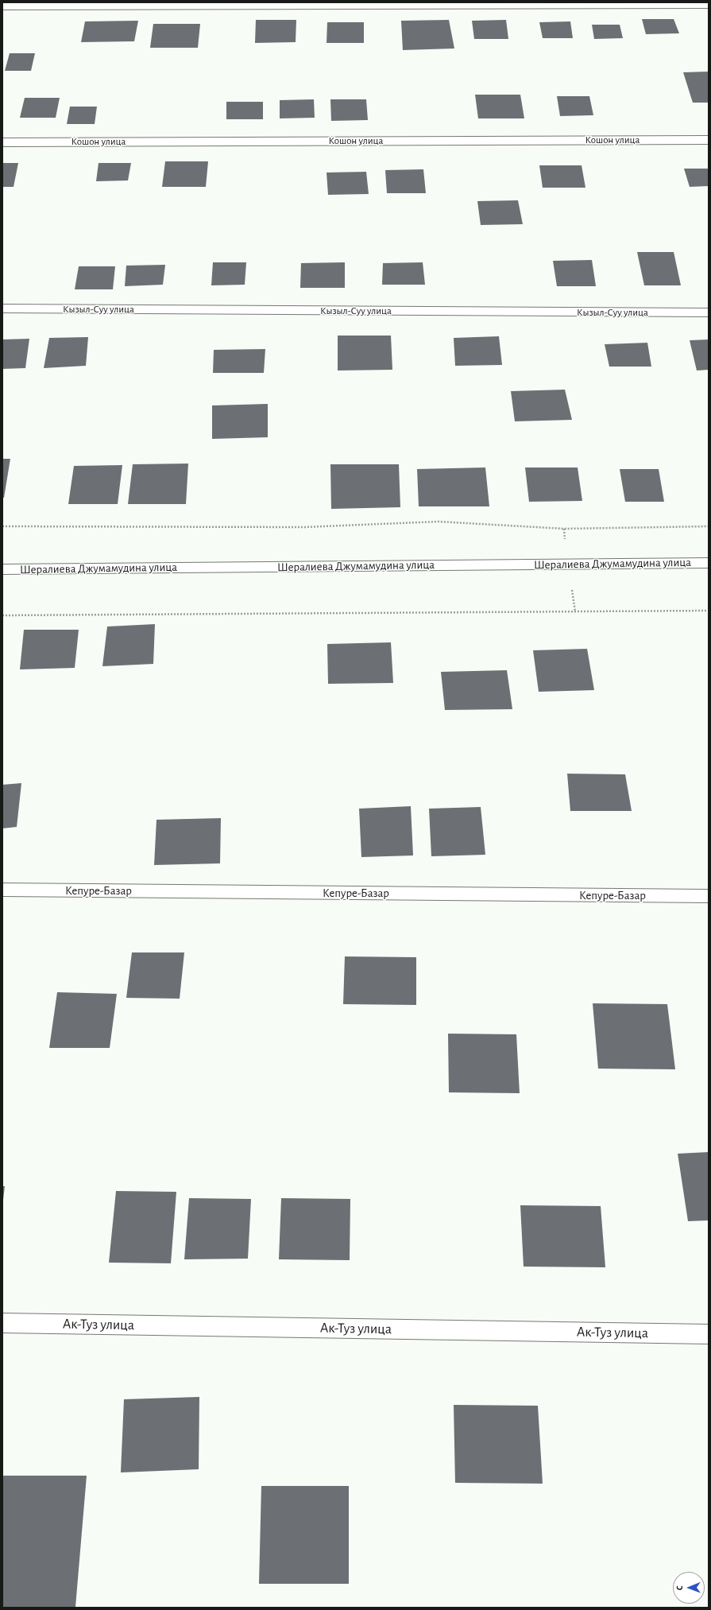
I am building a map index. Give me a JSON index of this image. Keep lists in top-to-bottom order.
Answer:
{
  "streets": {
    "street": [
      "Кошон улица",
      "Кызыл-Суу улица",
      "Шералиева Джумамудина улица",
      "Кепуре-Базар",
      "Ак-Туз улица"
    ]
  },
  "north": "left"
}
